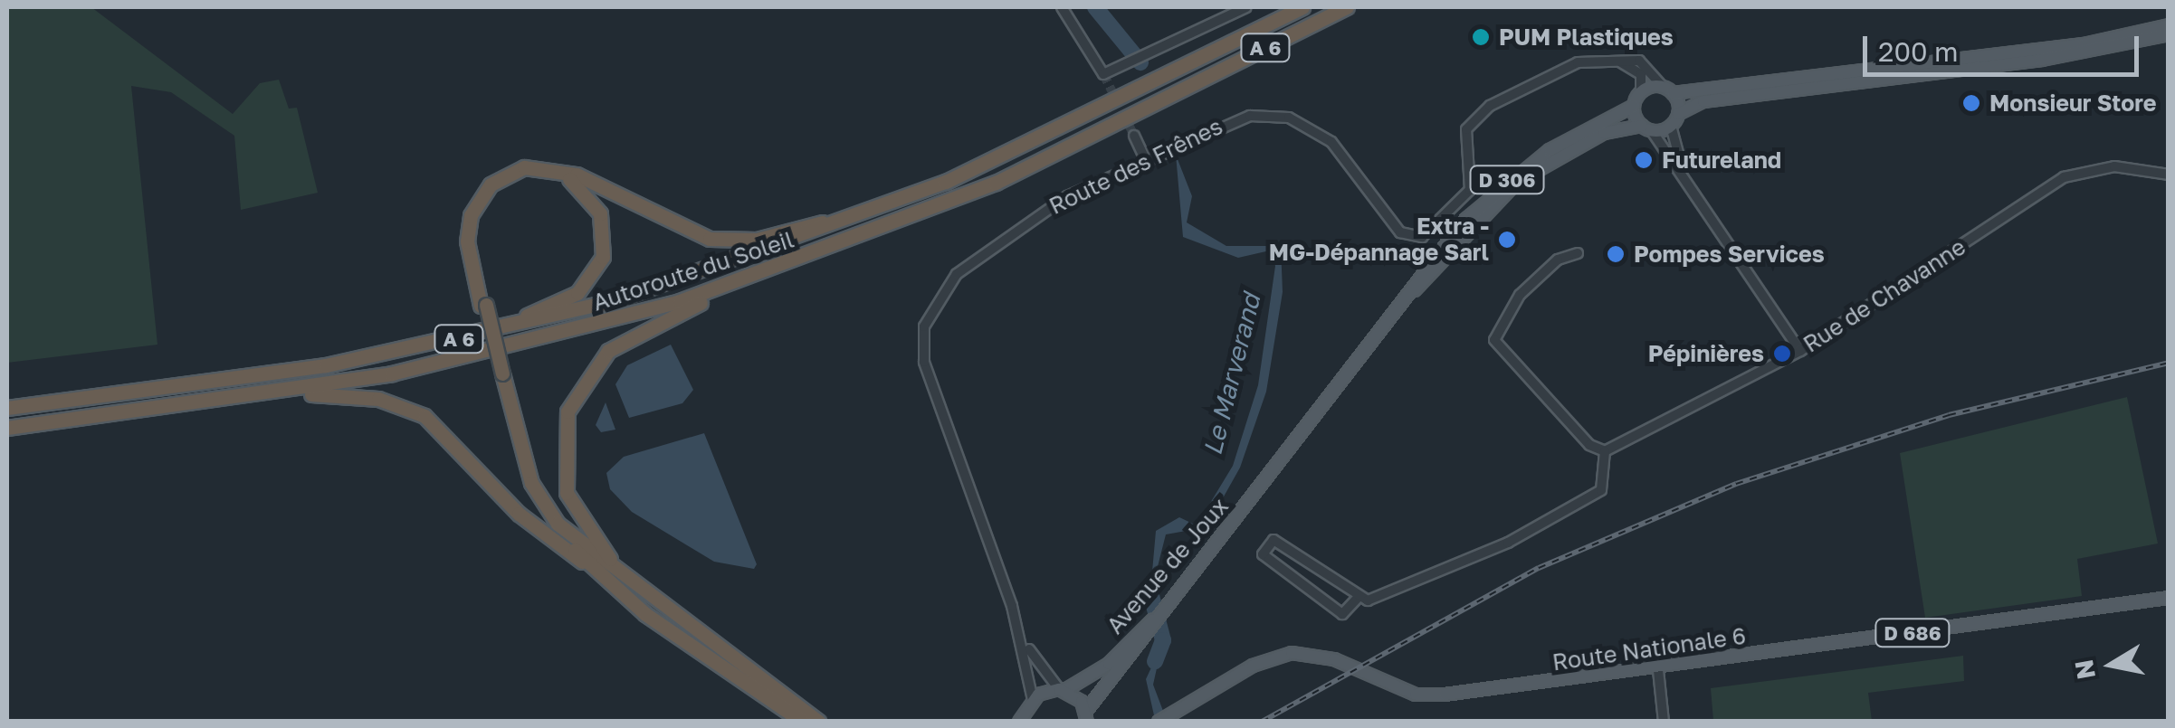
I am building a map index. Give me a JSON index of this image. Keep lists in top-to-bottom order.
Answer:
{
  "streets": {
    "highway": ["A 6", "Autoroute du Soleil"],
    "main road": [
      "D 306",
      "Avenue de Joux",
      "D 686",
      "Route Nationale 6"
    ],
    "street": ["Route des Frênes", "Rue de Chavanne"]
  },
  "crossings": [
    ["Route des Frênes", "Avenue de Joux"]
  ],
  "water": ["Le Marverand"],
  "places": [
    "PUM Plastiques",
    "Monsieur Store",
    "Futureland",
    "Extra - MG-Dépannage Sarl",
    "Pompes Services",
    "Pépinières"
  ],
  "scale_bar": "200 m",
  "north": "left"
}
